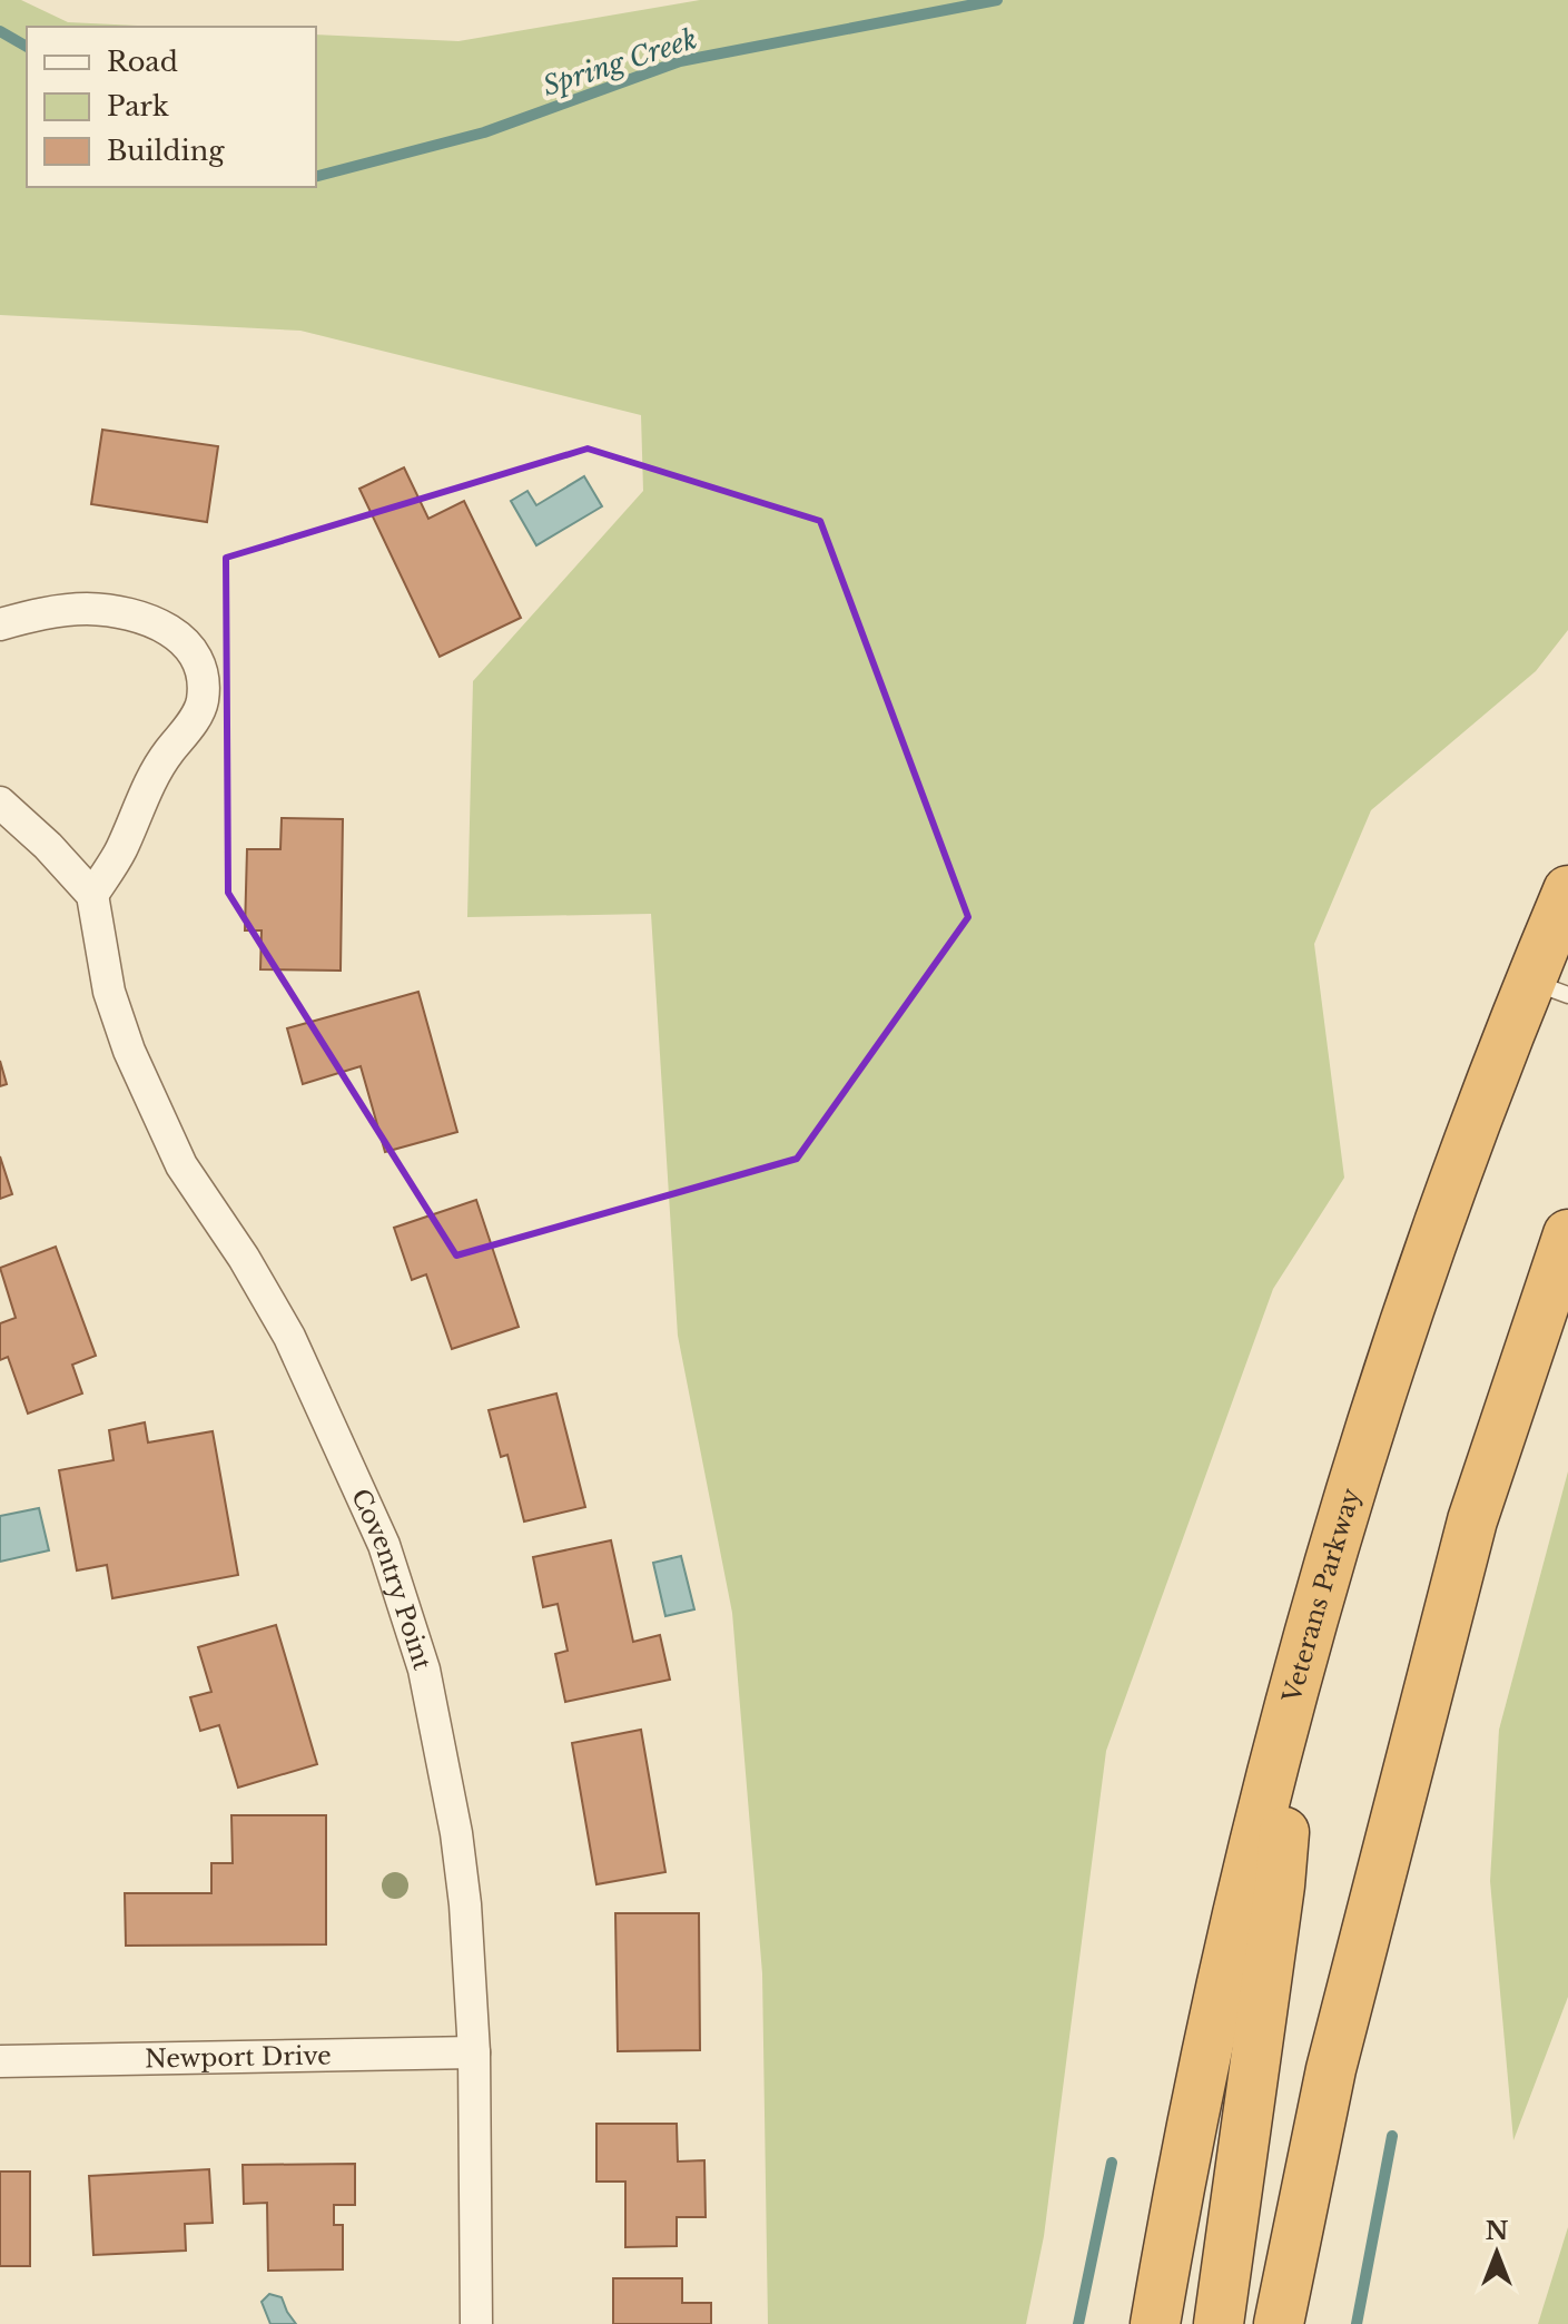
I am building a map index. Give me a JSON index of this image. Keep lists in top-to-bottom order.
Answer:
{
  "streets": {
    "highway": ["Veterans Parkway"],
    "street": ["Coventry Point", "Newport Drive"]
  },
  "crossings": [
    ["Coventry Point", "Newport Drive"]
  ],
  "water": ["Spring Creek"],
  "legend": ["Road", "Park", "Building"],
  "north": "top"
}
